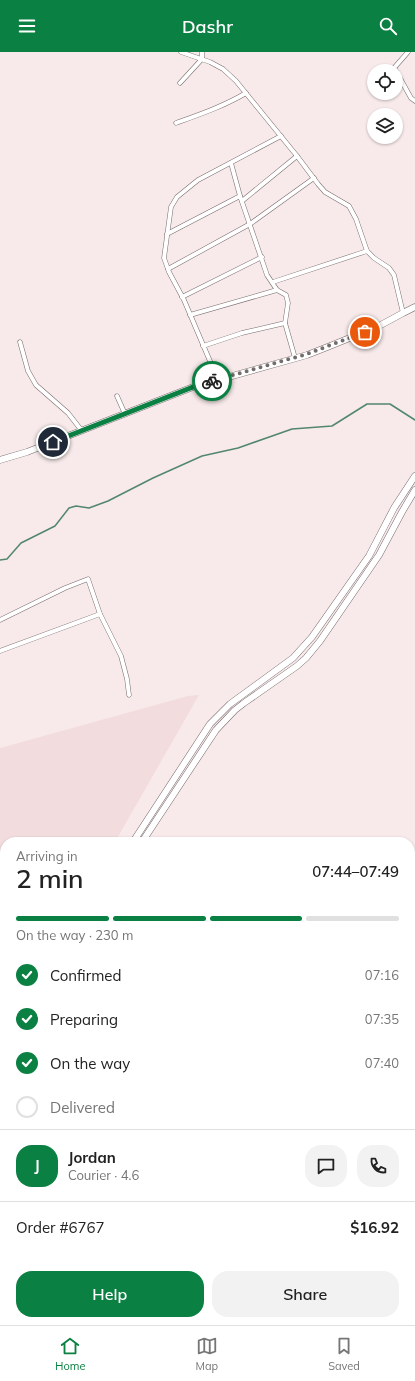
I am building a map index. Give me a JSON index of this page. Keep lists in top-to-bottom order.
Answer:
{
  "page": {
    "header": "Dashr",
    "heading": ["2 min", "Arriving in", "07:44–07:49"],
    "panel": [
      "Jordan",
      "Courier · 4.6",
      "Order #6767",
      "$16.92"
    ],
    "bar": "On the way · 230 m",
    "list": [
      ["Confirmed", "07:16"],
      ["Preparing", "07:35"],
      ["On the way", "07:40"],
      "Delivered"
    ],
    "round": "J",
    "buttons": ["Help", "Share"],
    "tabs": ["Home", "Map", "Saved"]
  }
}
